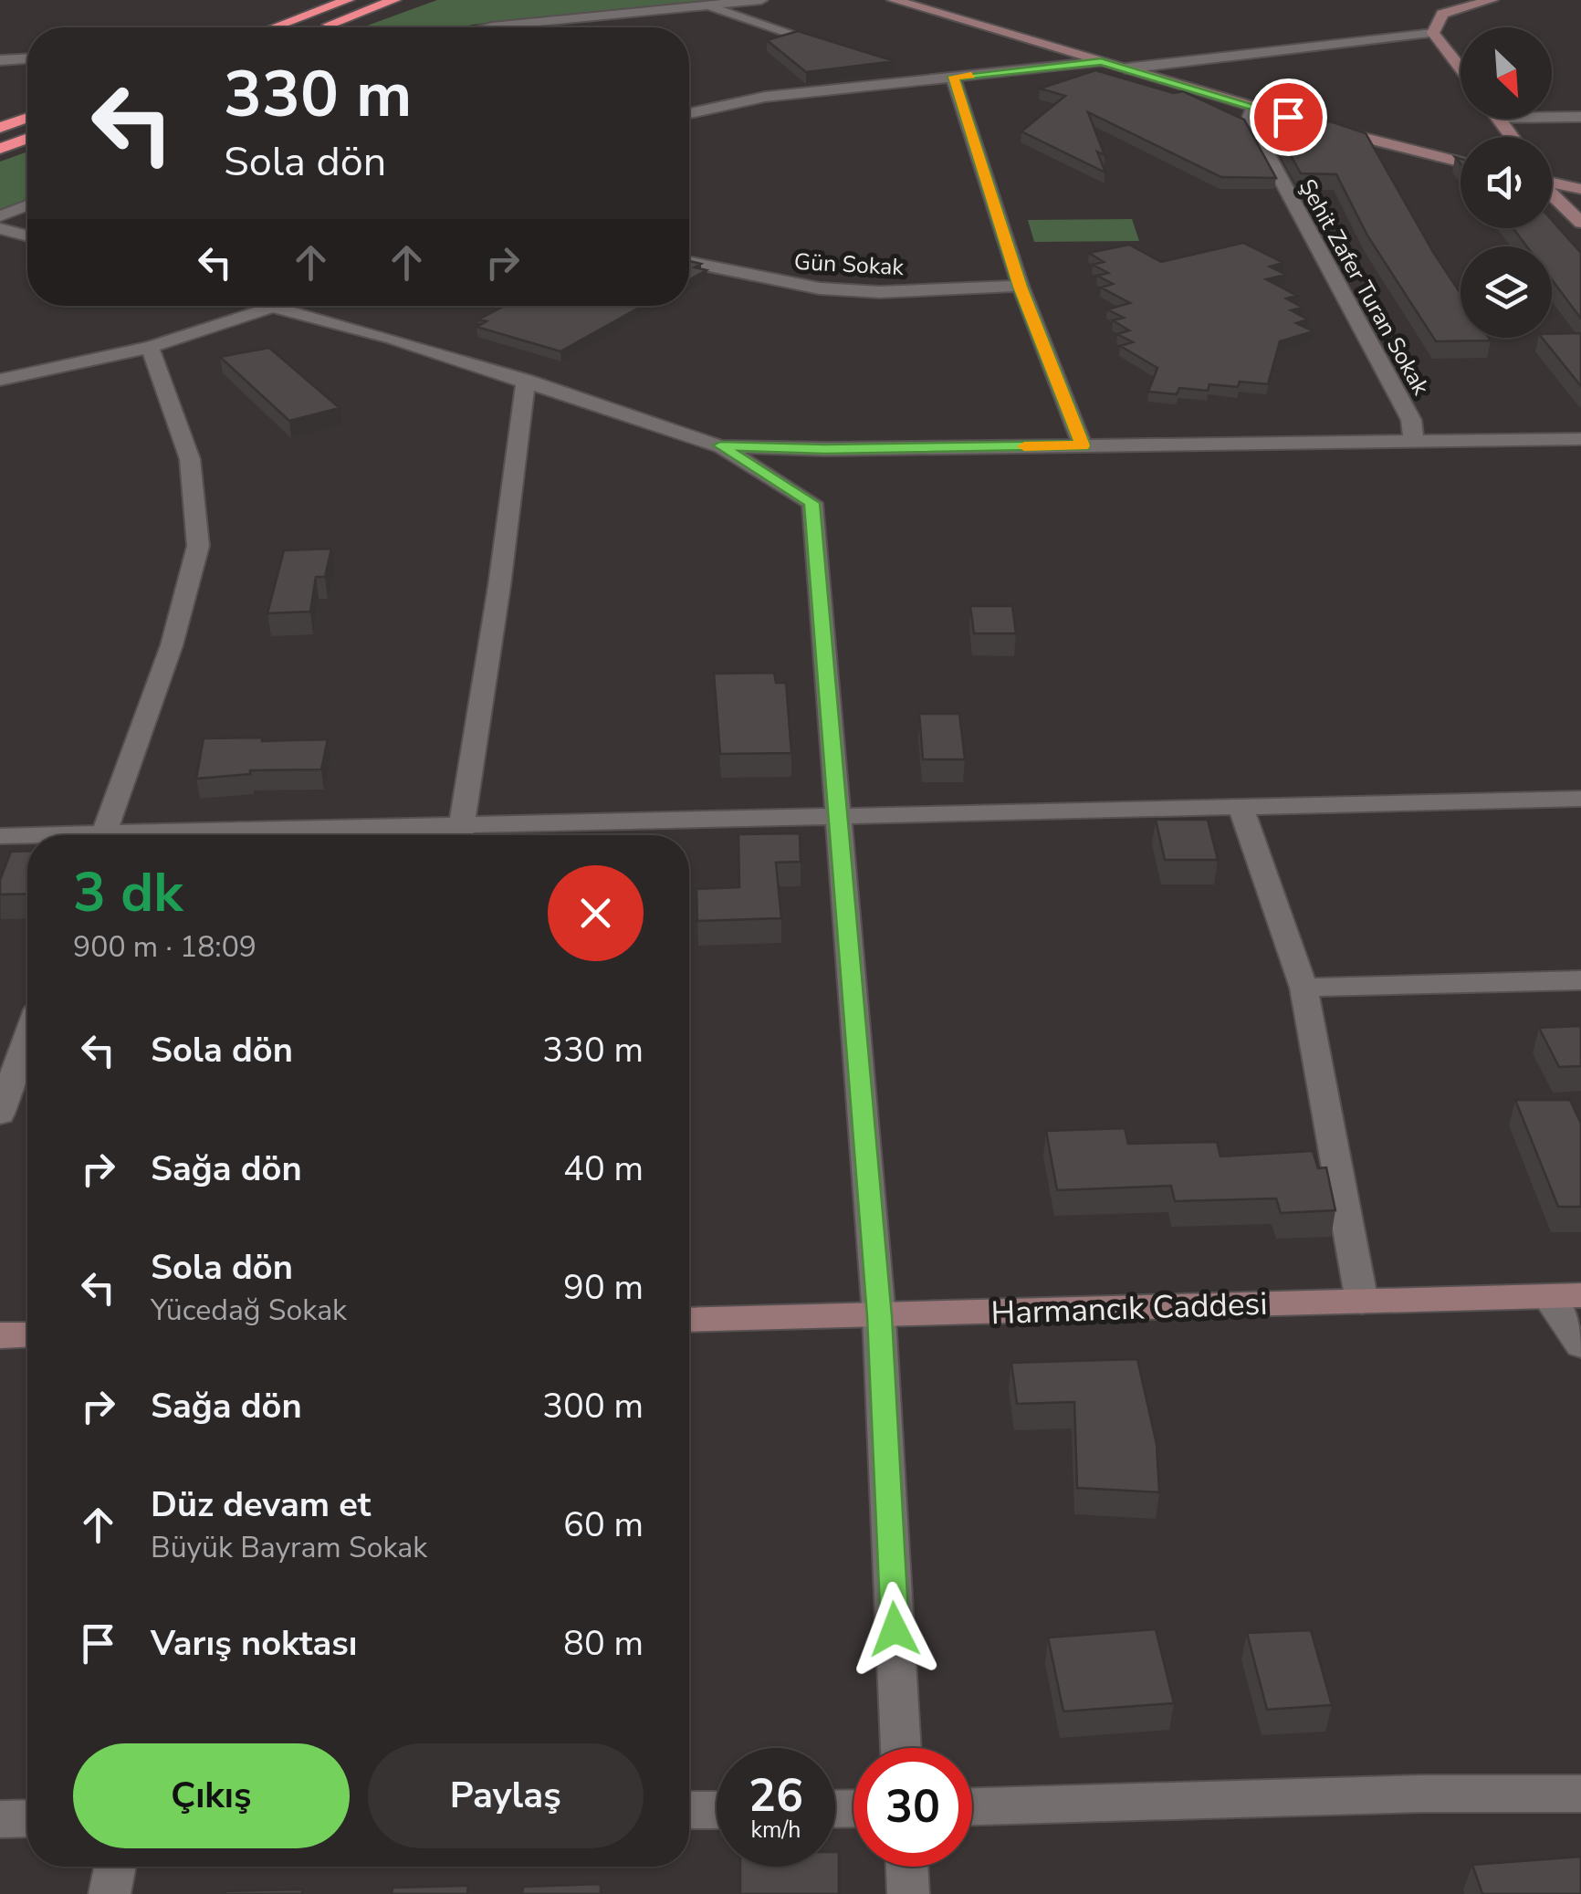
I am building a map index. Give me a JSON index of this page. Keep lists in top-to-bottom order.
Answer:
{
  "streets": {
    "street": ["Gün Sokak", "Şehit Zafer Turan Sokak", "Harmancık Caddesi"]
  },
  "north": "bottom right",
  "page": {
    "turn": ["330 m", "Sola dön"],
    "heading": ["3 dk", "900 m · 18:09"],
    "list": [
      {
        "name": "Sola dön",
        "value": "330 m"
      },
      {
        "name": "Sağa dön",
        "value": "40 m"
      },
      {
        "name": "Sola dön",
        "note": "Yücedağ Sokak",
        "value": "90 m"
      },
      {
        "name": "Sağa dön",
        "value": "300 m"
      },
      {
        "name": "Düz devam et",
        "note": "Büyük Bayram Sokak",
        "value": "60 m"
      },
      {
        "name": "Varış noktası",
        "value": "80 m"
      }
    ],
    "buttons": ["Çıkış", "Paylaş"],
    "speed": "26 km/h",
    "limit": "30"
  }
}
